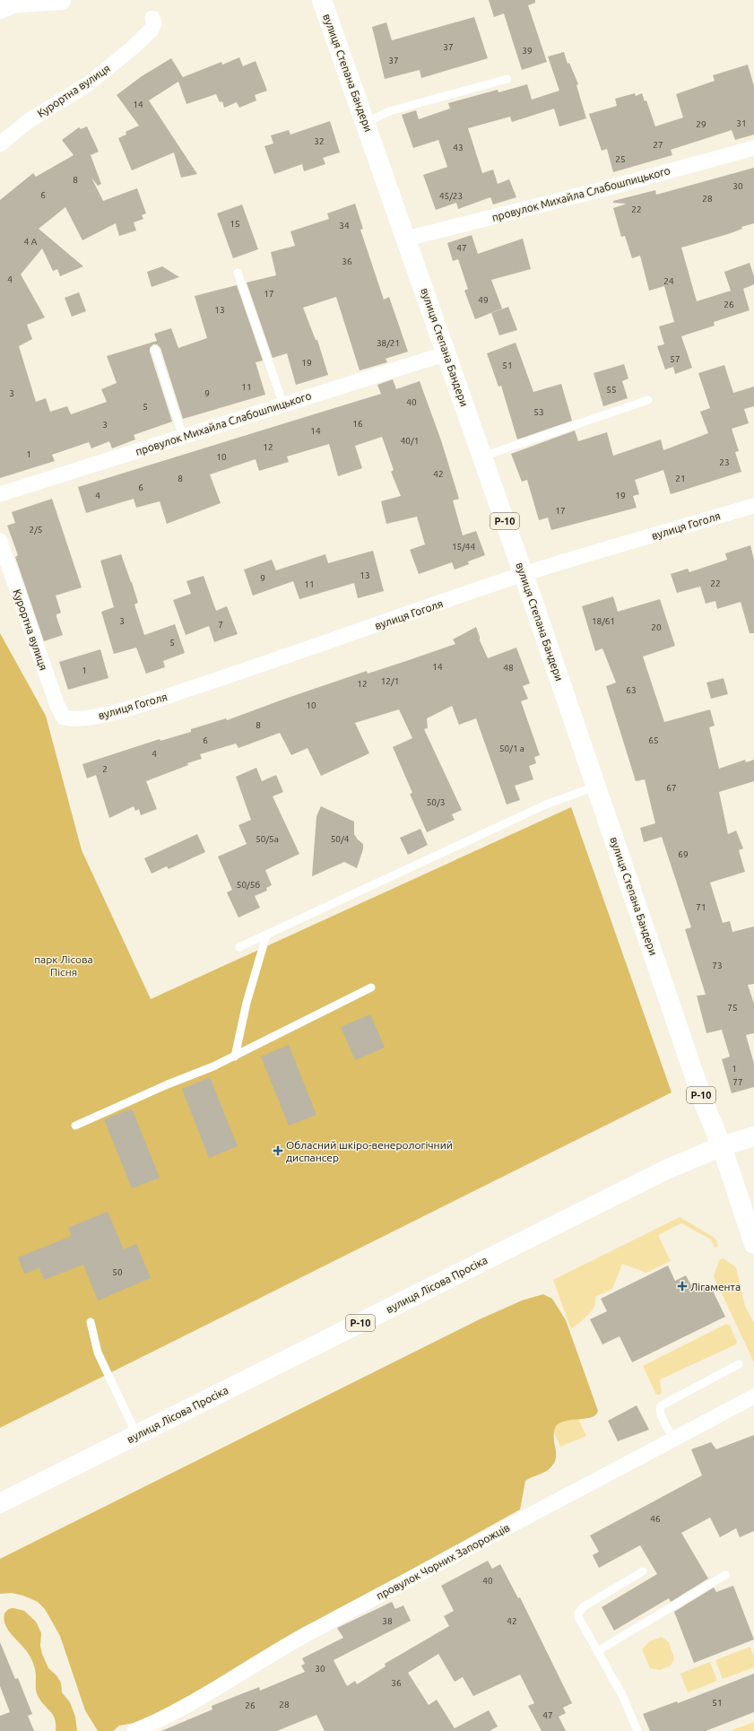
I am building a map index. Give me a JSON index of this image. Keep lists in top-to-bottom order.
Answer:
{
  "streets": {
    "main road": ["вулиця Степана Бандери", "Р-10", "вулиця Лісова Просіка"],
    "street": [
      "Курортна вулиця",
      "провулок Михайла Слабошпицького",
      "вулиця Гоголя",
      "провулок Чорних Запорожців"
    ]
  },
  "crossings": [
    ["вулиця Степана Бандери", "провулок Михайла Слабошпицького"],
    ["вулиця Степана Бандери", "вулиця Гоголя"],
    ["вулиця Степана Бандери", "вулиця Лісова Просіка"],
    ["Курортна вулиця", "вулиця Гоголя"]
  ],
  "parks": ["парк Лісова Пісня"],
  "places": {
    "health": ["Обласний шкіро-венерологічний диспансер", "Лігамента"]
  },
  "house_numbers": [
    "37",
    "39",
    "37",
    "14",
    "31",
    "29",
    "32",
    "27",
    "43",
    "25",
    "8",
    "30",
    "6",
    "45/23",
    "28",
    "22",
    "15",
    "34",
    "4 А",
    "47",
    "36",
    "4",
    "24",
    "17",
    "49",
    "26",
    "13",
    "38/21",
    "57",
    "19",
    "51",
    "11",
    "55",
    "3",
    "9",
    "40",
    "5",
    "53",
    "16",
    "3",
    "14",
    "40/1",
    "12",
    "1",
    "10",
    "23",
    "42",
    "8",
    "21",
    "6",
    "4",
    "19",
    "17",
    "2/5",
    "15/44",
    "13",
    "9",
    "22",
    "11",
    "3",
    "18/61",
    "7",
    "20",
    "5",
    "14",
    "48",
    "1",
    "12/1",
    "12",
    "63",
    "10",
    "8",
    "6",
    "65",
    "50/1 а",
    "4",
    "2",
    "67",
    "50/3",
    "50/5а",
    "50/4",
    "69",
    "50/5б",
    "71",
    "73",
    "75",
    "1",
    "77",
    "50",
    "46",
    "40",
    "38",
    "42",
    "30",
    "36",
    "51",
    "28",
    "26",
    "47"
  ]
}
